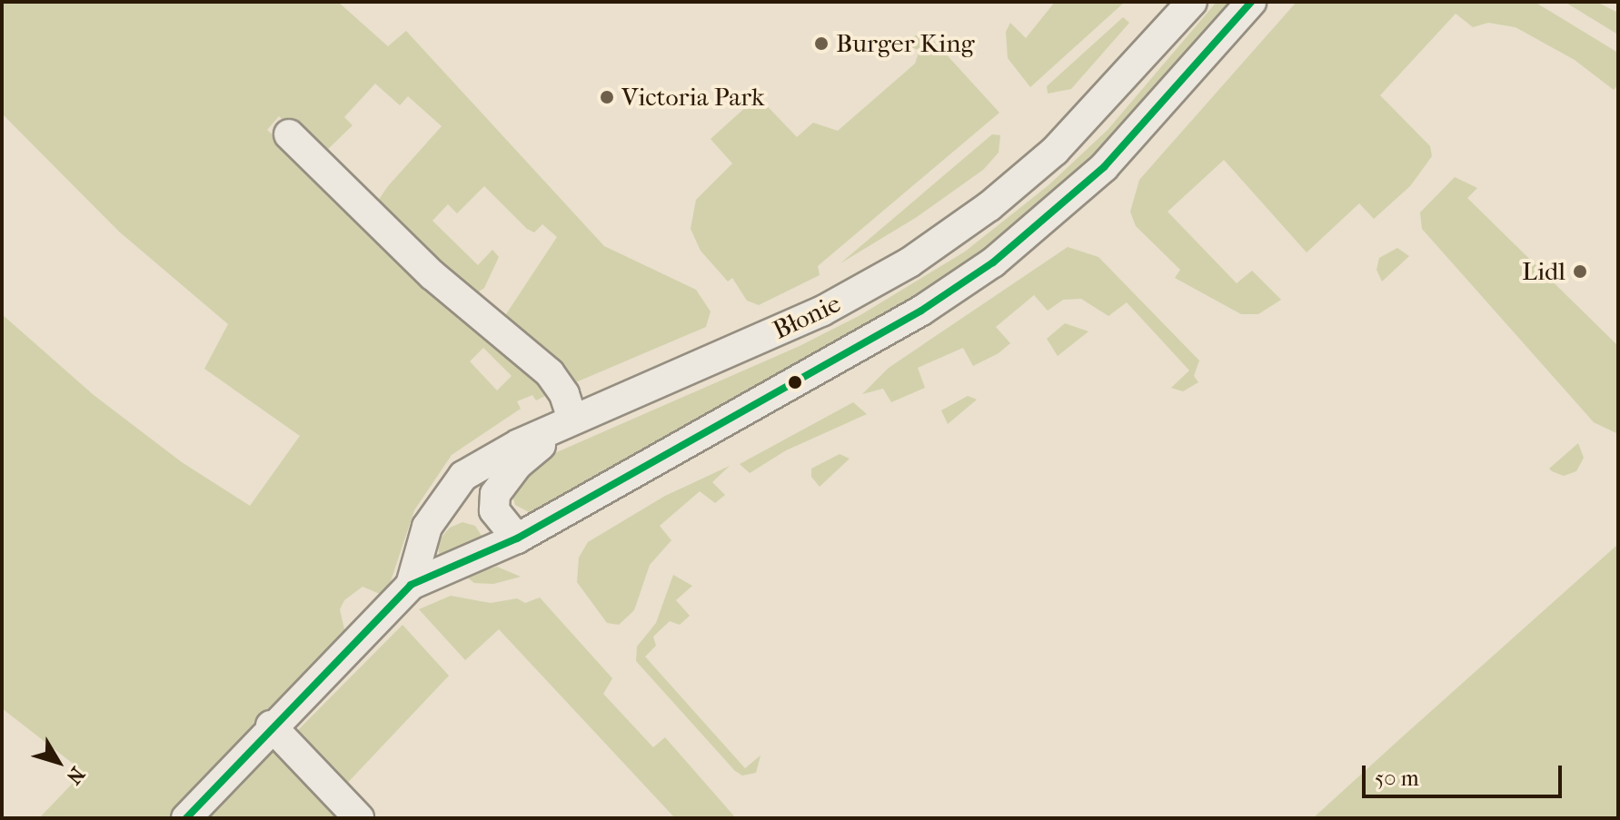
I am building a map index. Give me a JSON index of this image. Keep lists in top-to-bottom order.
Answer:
{
  "streets": {
    "street": ["Błonie"]
  },
  "places": ["Burger King", "Victoria Park", "Lidl"],
  "scale_bar": "50 m",
  "north": "bottom right"
}
